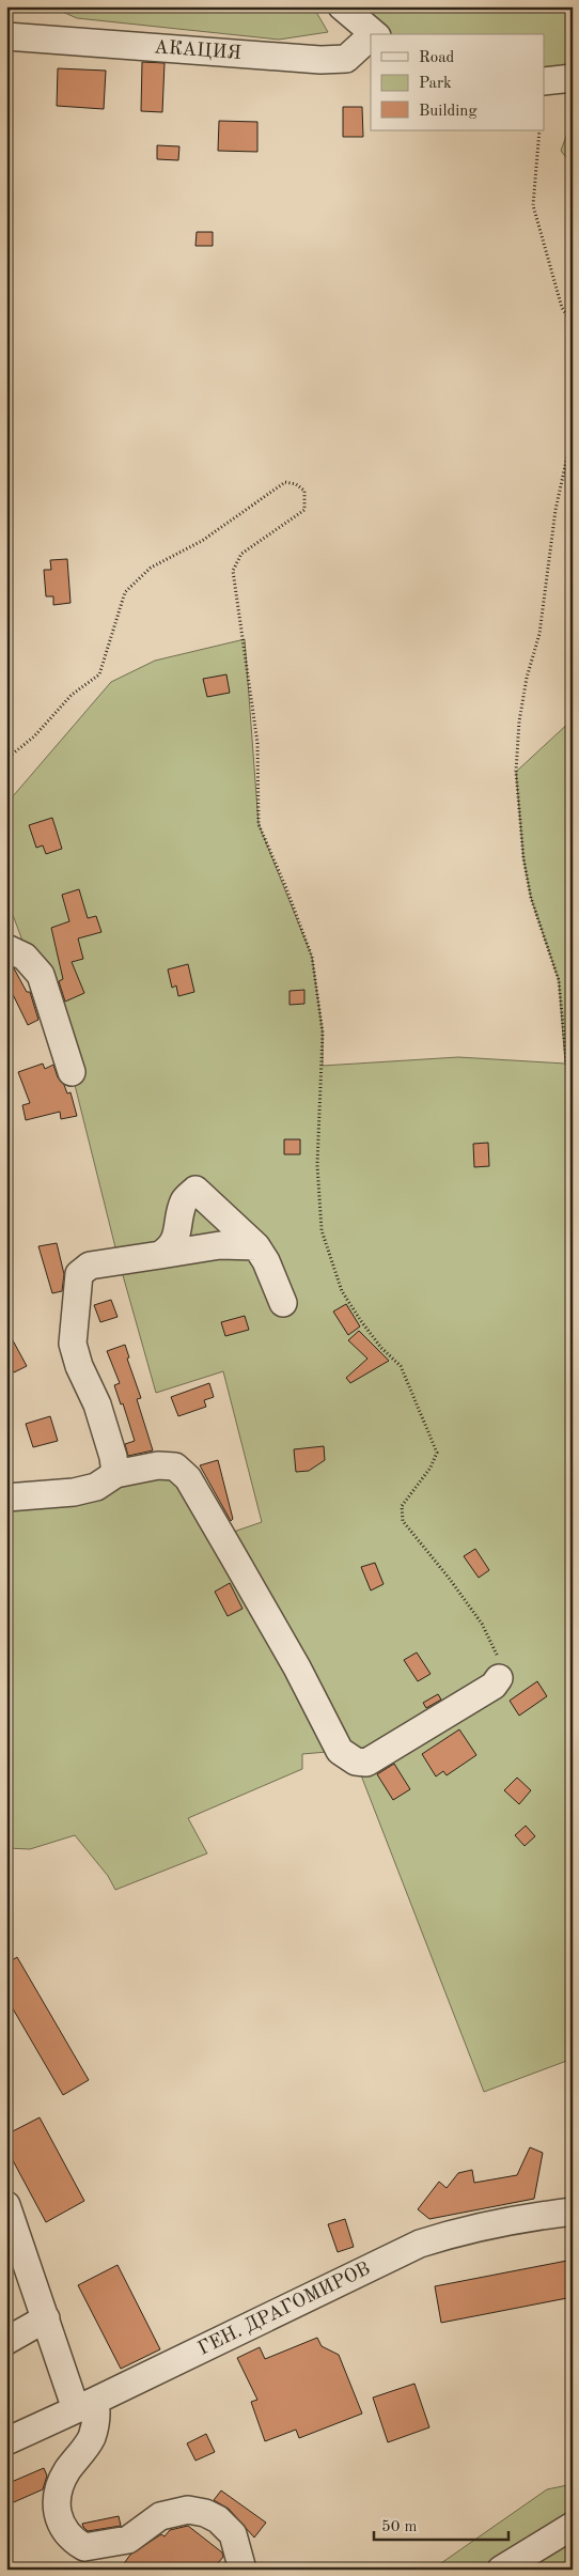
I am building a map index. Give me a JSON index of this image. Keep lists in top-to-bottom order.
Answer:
{
  "streets": {
    "street": ["АКАЦИЯ", "ГЕН. ДРАГОМИРОВ"]
  },
  "legend": ["Road", "Park", "Building"],
  "scale_bar": "50 m"
}
